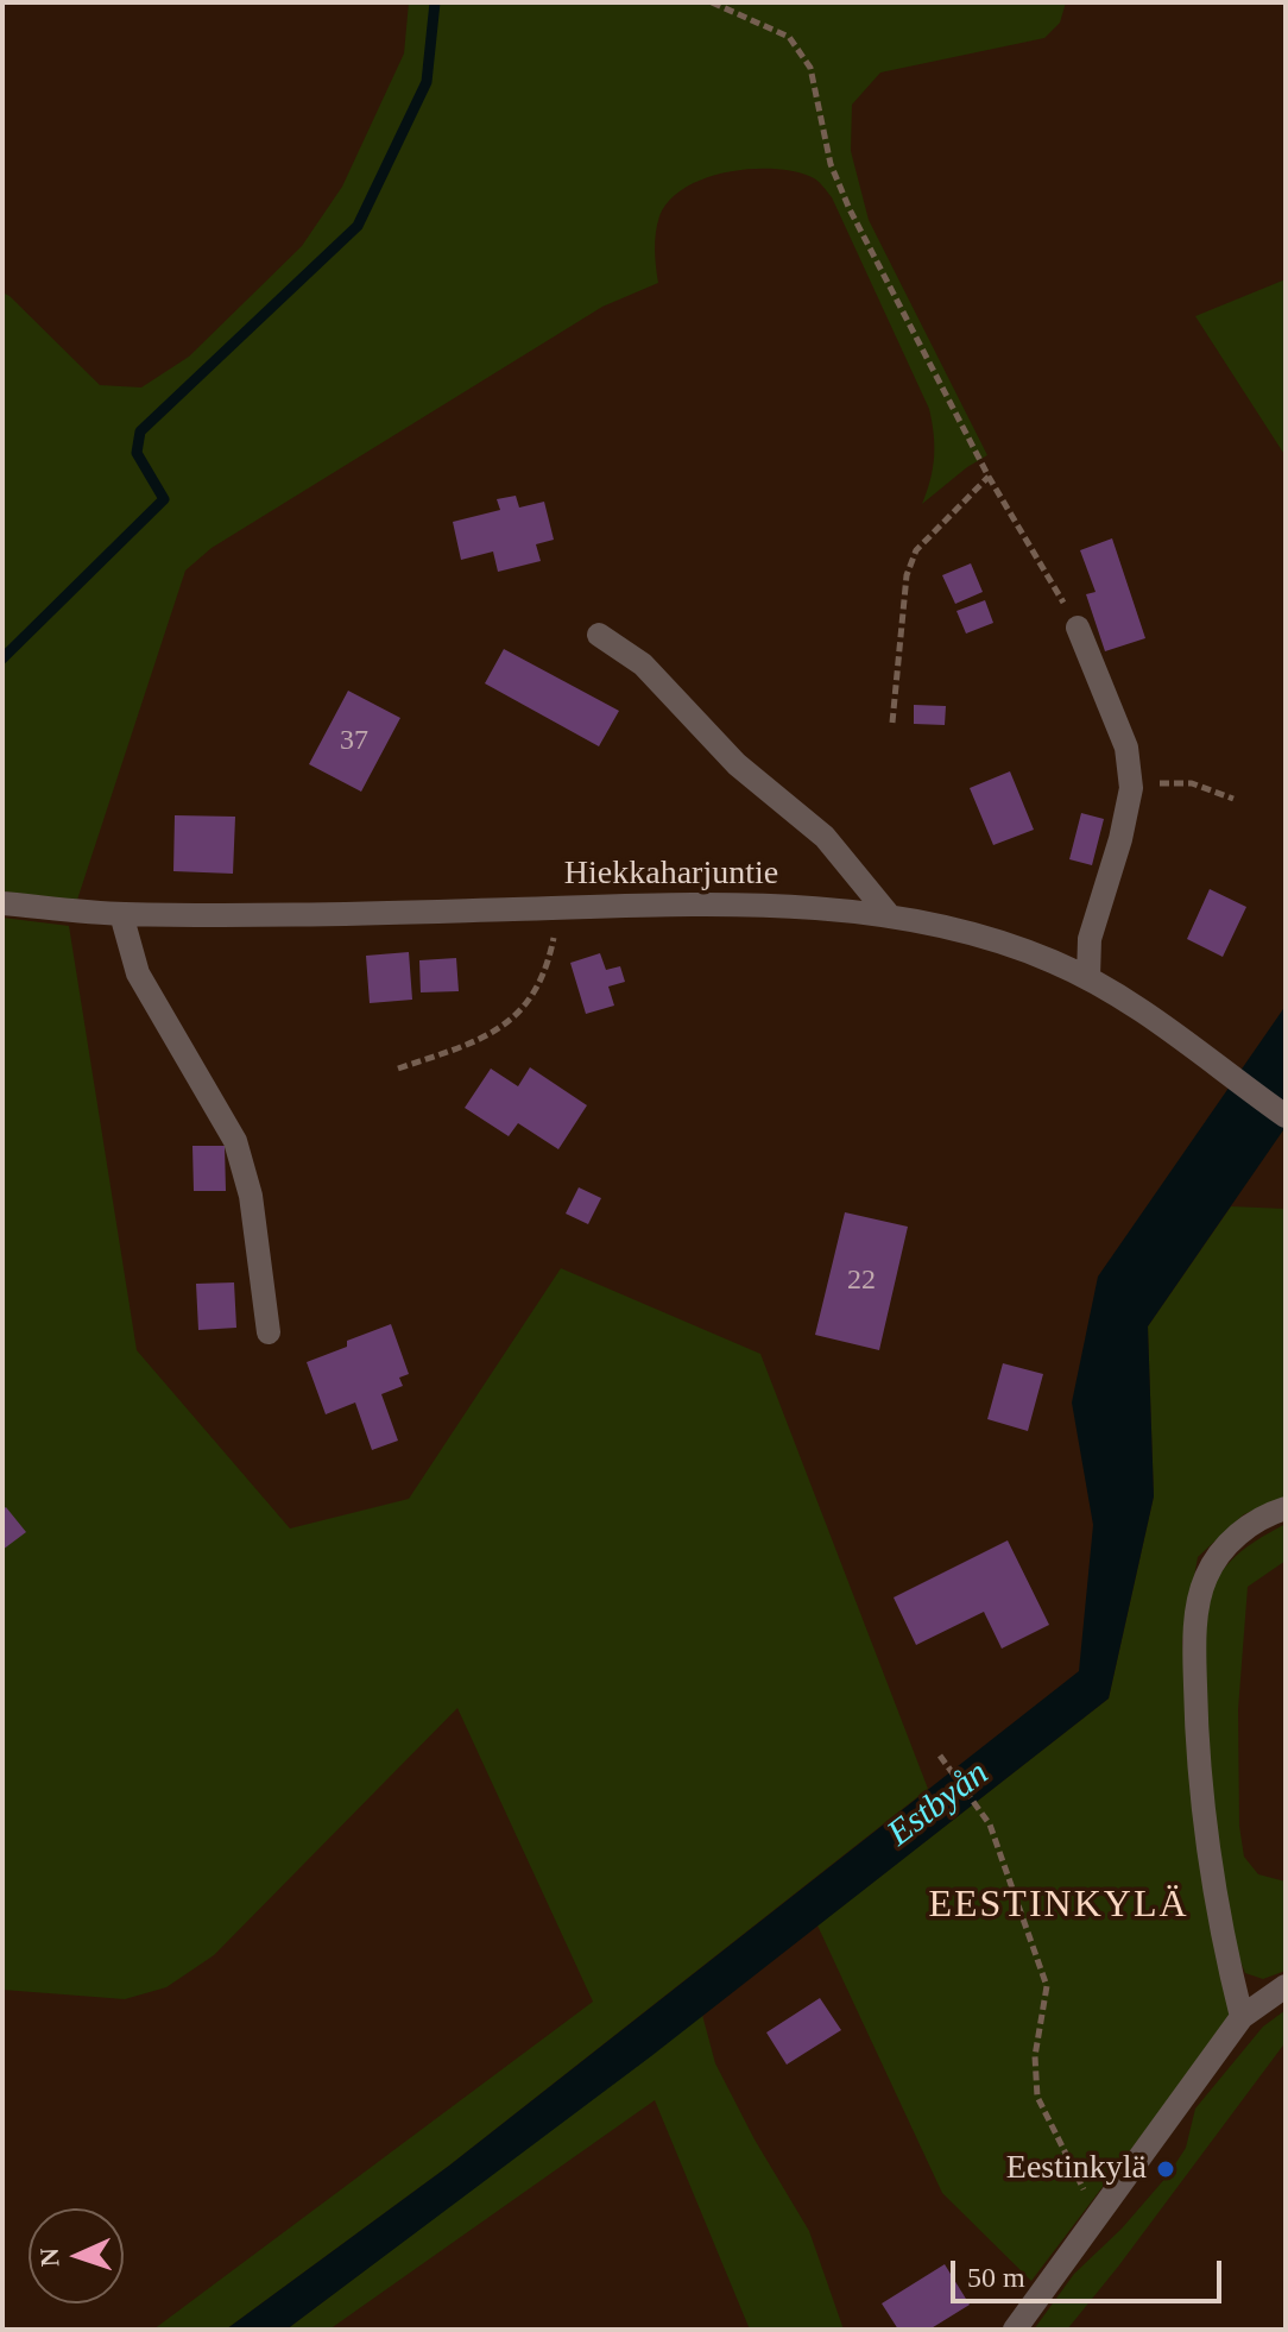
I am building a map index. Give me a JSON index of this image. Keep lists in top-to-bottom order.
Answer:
{
  "streets": {
    "street": ["Hiekkaharjuntie"]
  },
  "districts": ["EESTINKYLÄ"],
  "water": ["Estbyån"],
  "places": ["Eestinkylä"],
  "house_numbers": ["37", "22"],
  "scale_bar": "50 m",
  "north": "left"
}
